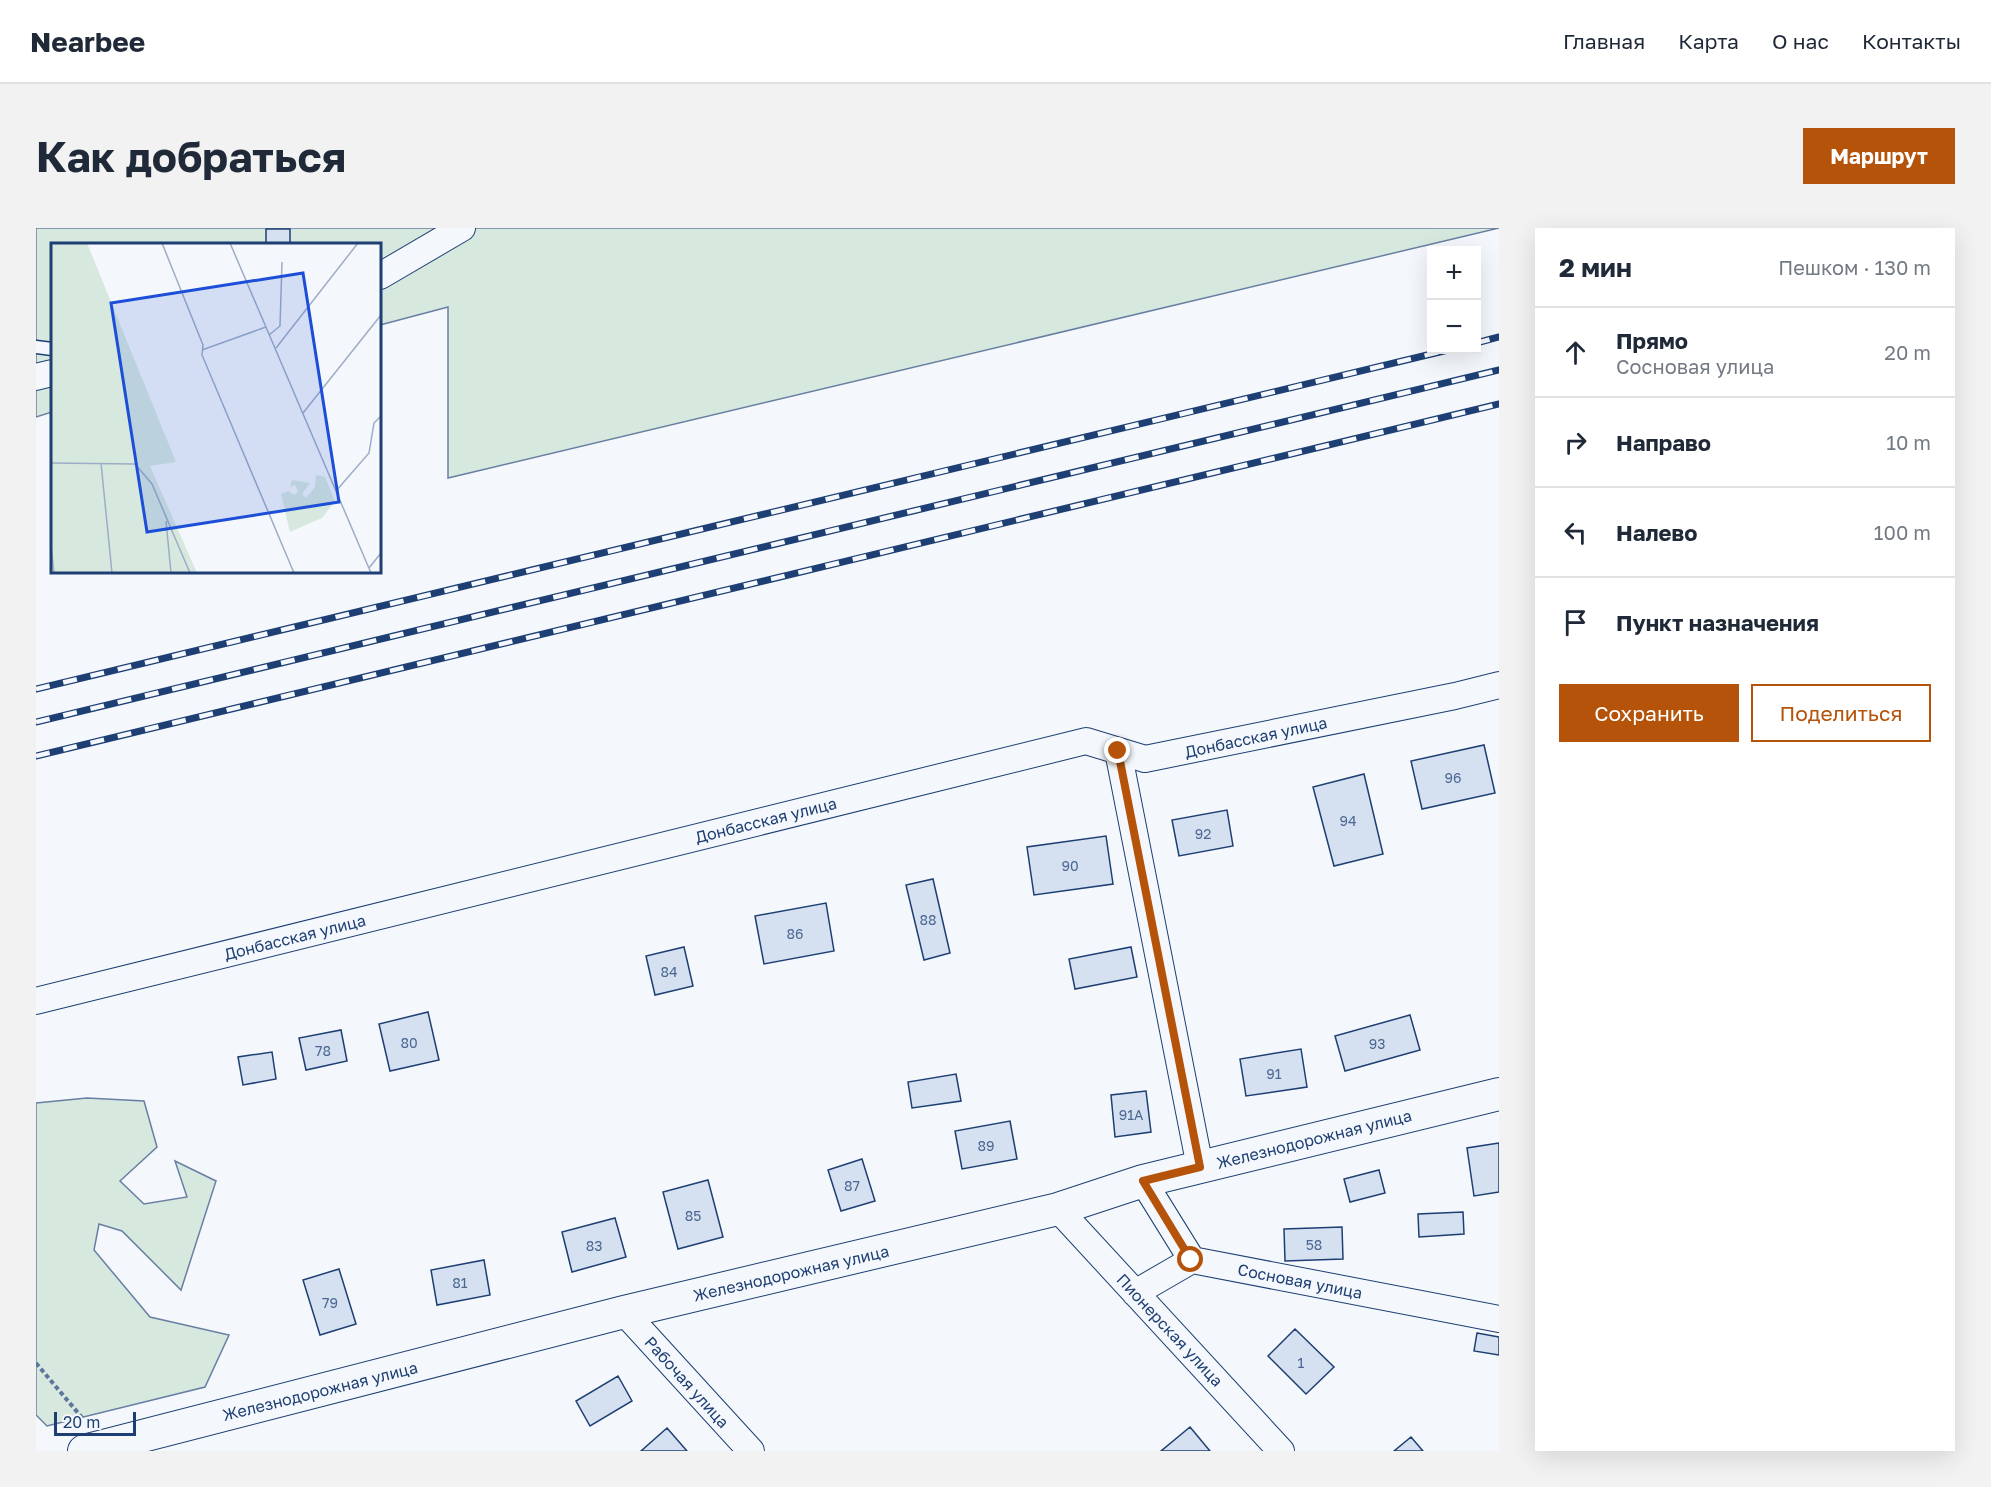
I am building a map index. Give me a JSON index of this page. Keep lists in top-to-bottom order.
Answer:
{
  "streets": {
    "street": [
      "Донбасская улица",
      "Железнодорожная улица",
      "Сосновая улица",
      "Пионерская улица",
      "Рабочая улица"
    ]
  },
  "crossings": [
    ["Железнодорожная улица", "Пионерская улица"],
    ["Железнодорожная улица", "Рабочая улица"]
  ],
  "house_numbers": [
    "96",
    "94",
    "92",
    "90",
    "88",
    "86",
    "84",
    "80",
    "93",
    "78",
    "91",
    "91А",
    "89",
    "87",
    "85",
    "58",
    "83",
    "81",
    "79",
    "1"
  ],
  "scale_bar": "20 m",
  "page": {
    "header": "Nearbee",
    "nav": [
      "Главная",
      "Карта",
      "О нас",
      "Контакты"
    ],
    "buttons": [
      "Маршрут",
      ["Сохранить", "Поделиться"]
    ],
    "title": "Как добраться",
    "heading": ["2 мин", "Пешком · 130 m"],
    "map_buttons": ["+", "−"],
    "list": [
      ["Прямо", "Сосновая улица", "20 m"],
      ["Направо", "10 m"],
      ["Налево", "100 m"],
      "Пункт назначения"
    ],
    "scale": "20 m"
  }
}
